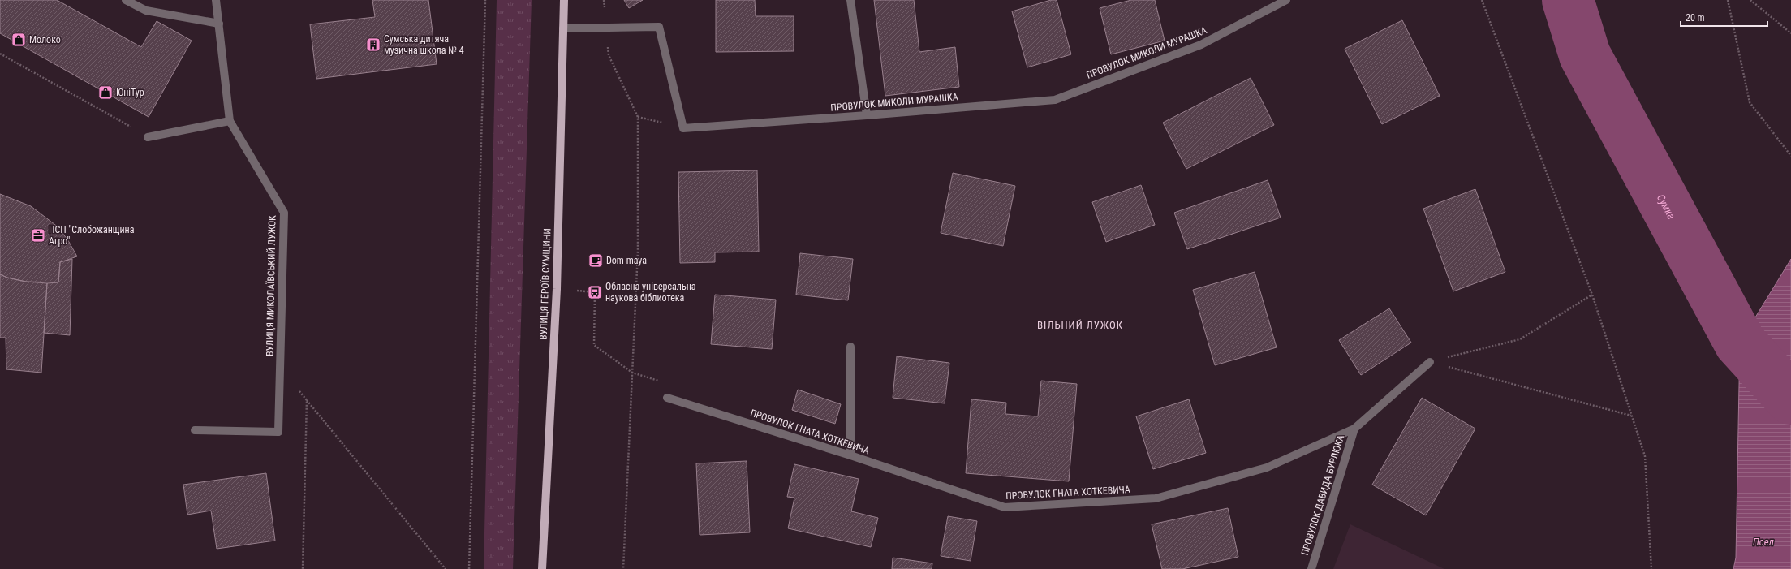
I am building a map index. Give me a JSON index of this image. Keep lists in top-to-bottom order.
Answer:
{
  "streets": {
    "main road": ["ВУЛИЦЯ ГЕРОЇВ СУМЩИНИ"],
    "street": [
      "ПРОВУЛОК МИКОЛИ МУРАШКА",
      "ВУЛИЦЯ МИКОЛАЇВСЬКИЙ ЛУЖОК",
      "ПРОВУЛОК ГНАТА ХОТКЕВИЧА",
      "ПРОВУЛОК ДАВИДА БУРЛЮКА"
    ]
  },
  "crossings": [
    ["ПРОВУЛОК МИКОЛИ МУРАШКА", "ВУЛИЦЯ ГЕРОЇВ СУМЩИНИ"],
    ["ПРОВУЛОК ГНАТА ХОТКЕВИЧА", "ПРОВУЛОК ДАВИДА БУРЛЮКА"]
  ],
  "districts": ["ВІЛЬНИЙ ЛУЖОК"],
  "water": ["Сумка", "Псел"],
  "places": {
    "shop": ["Молоко", "ЮніТур"],
    "building": ["Сумська дитяча музична школа № 4"],
    "office": ["ПСП \"Слобожанщина Агро\""],
    "cafe": ["Dom maya"],
    "bus stop": ["Обласна універсальна наукова біблиотека"]
  },
  "scale_bar": "20 m"
}
